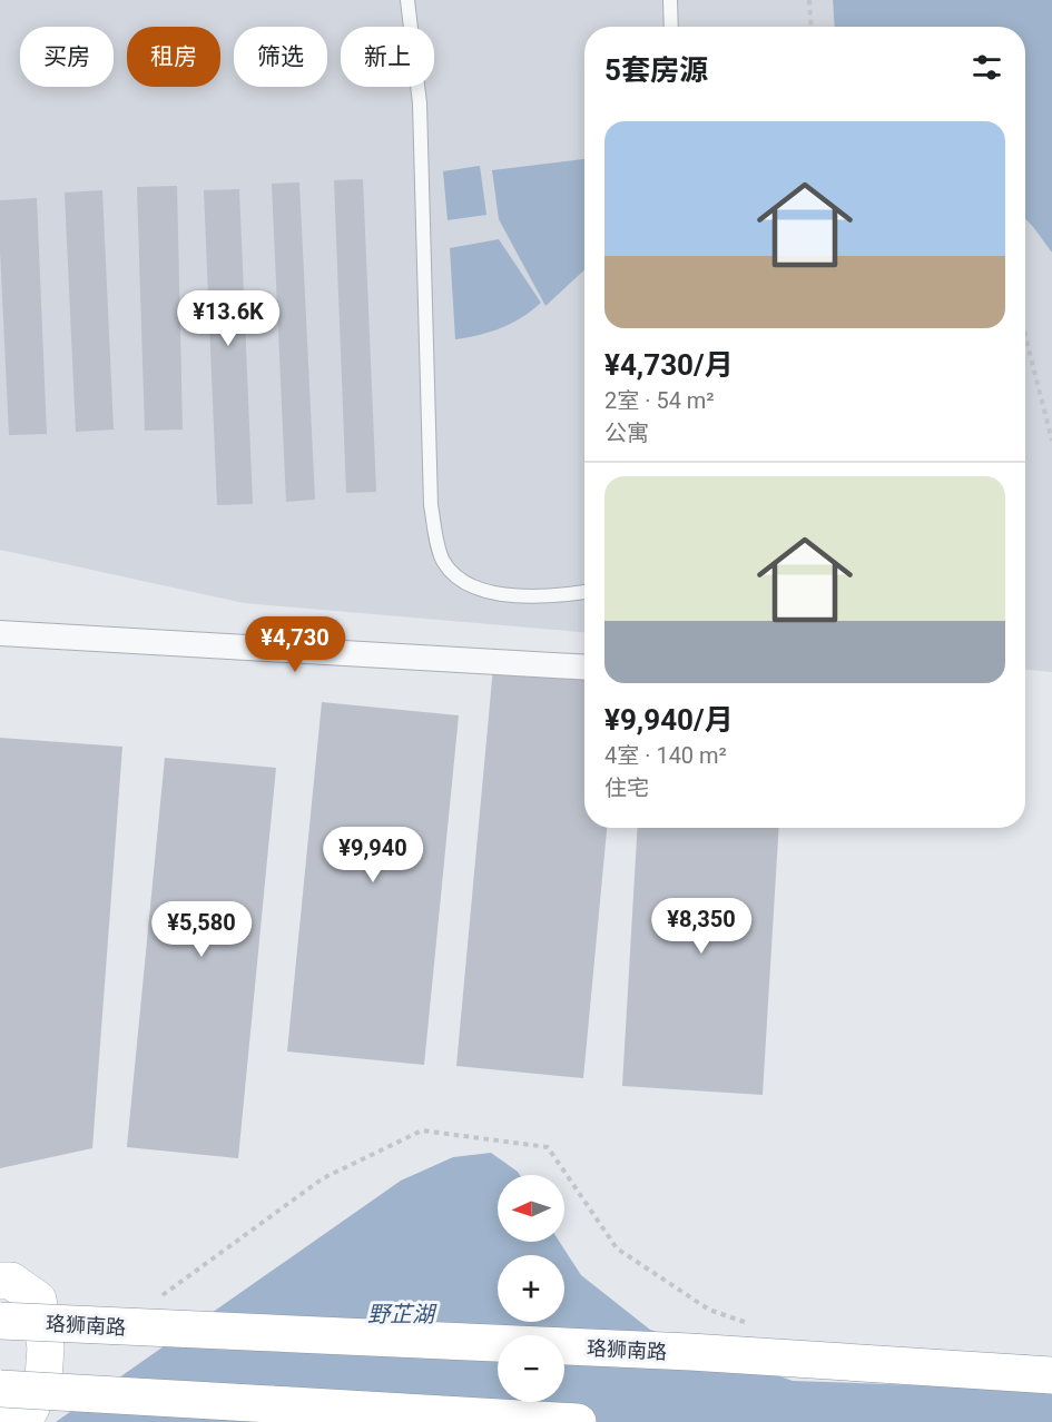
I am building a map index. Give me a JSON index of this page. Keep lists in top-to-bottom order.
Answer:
{
  "streets": {
    "main road": ["珞狮南路"]
  },
  "water": ["野芷湖"],
  "north": "left",
  "page": {
    "chip": [
      "买房",
      "租房",
      "筛选",
      "新上"
    ],
    "heading": "5套房源",
    "list": [
      {
        "name": "¥4,730/月",
        "note": "2室 · 54 m² · 公寓"
      },
      {
        "name": "¥9,940/月",
        "note": "4室 · 140 m² · 住宅"
      }
    ],
    "price": [
      "¥13.6K",
      "¥4,730",
      "¥9,940",
      "¥8,350",
      "¥5,580"
    ],
    "map_buttons": ["+", "−"]
  }
}
